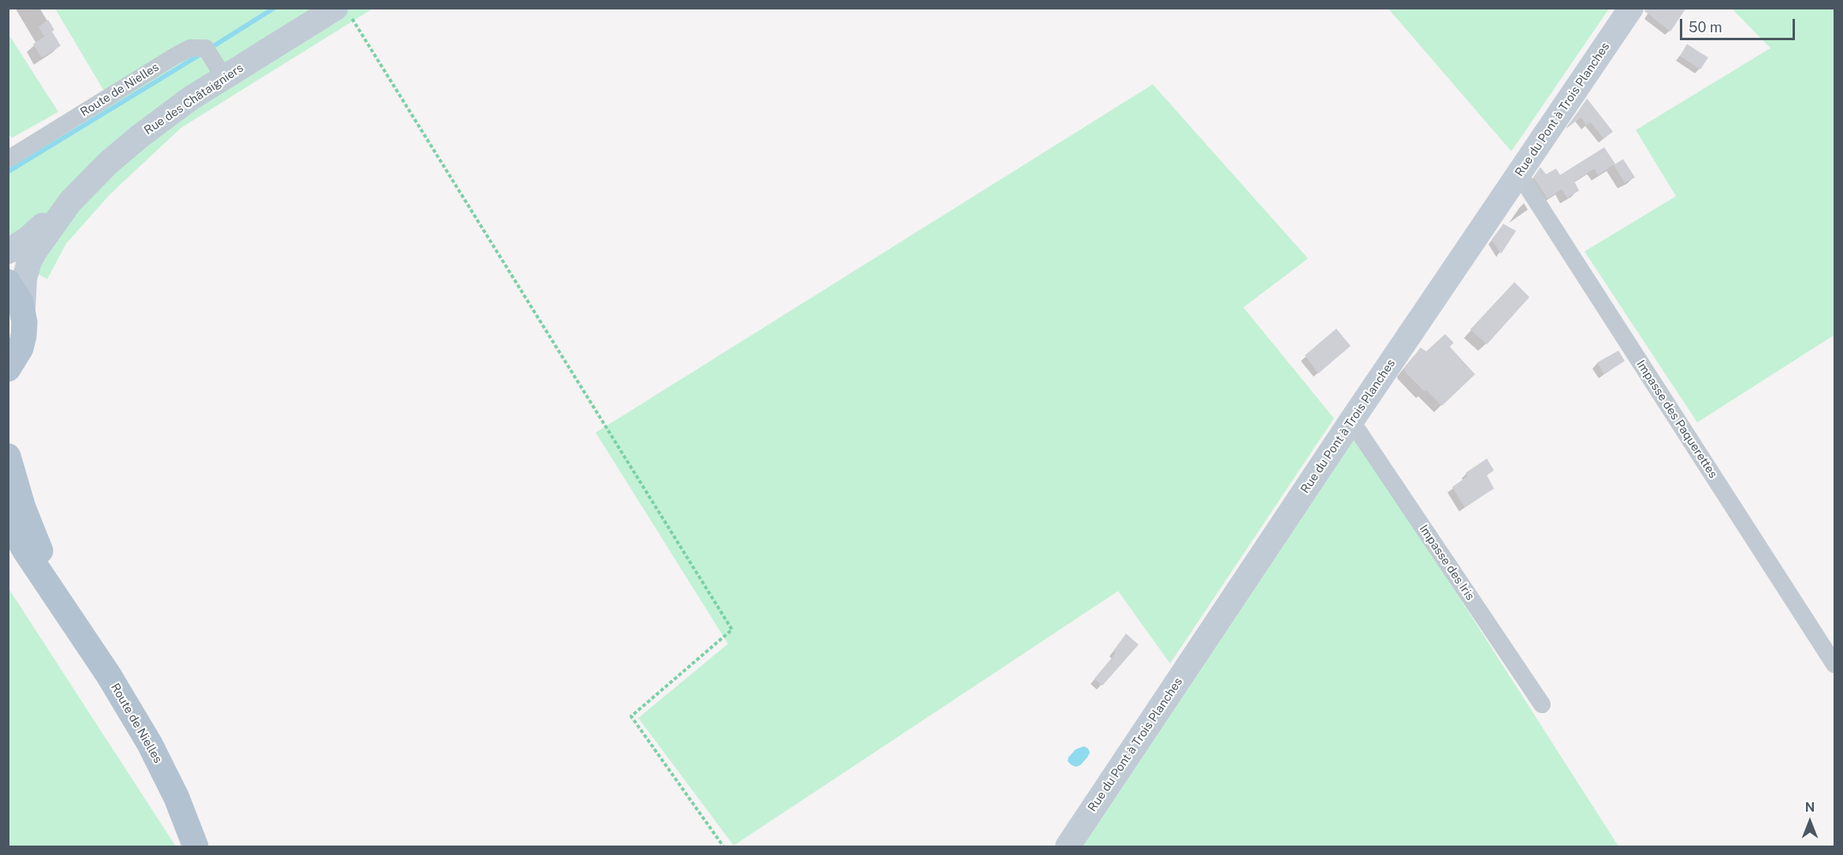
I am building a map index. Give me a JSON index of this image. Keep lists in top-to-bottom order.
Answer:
{
  "streets": {
    "main road": ["Route de Nielles"],
    "street": [
      "Rue des Châtaigniers",
      "Rue du Pont à Trois Planches",
      "Impasse des Paquerettes",
      "Impasse des Iris"
    ]
  },
  "crossings": [
    ["Route de Nielles", "Rue des Châtaigniers"],
    ["Rue du Pont à Trois Planches", "Impasse des Paquerettes"],
    ["Rue du Pont à Trois Planches", "Impasse des Iris"]
  ],
  "scale_bar": "50 m",
  "north": "top"
}
